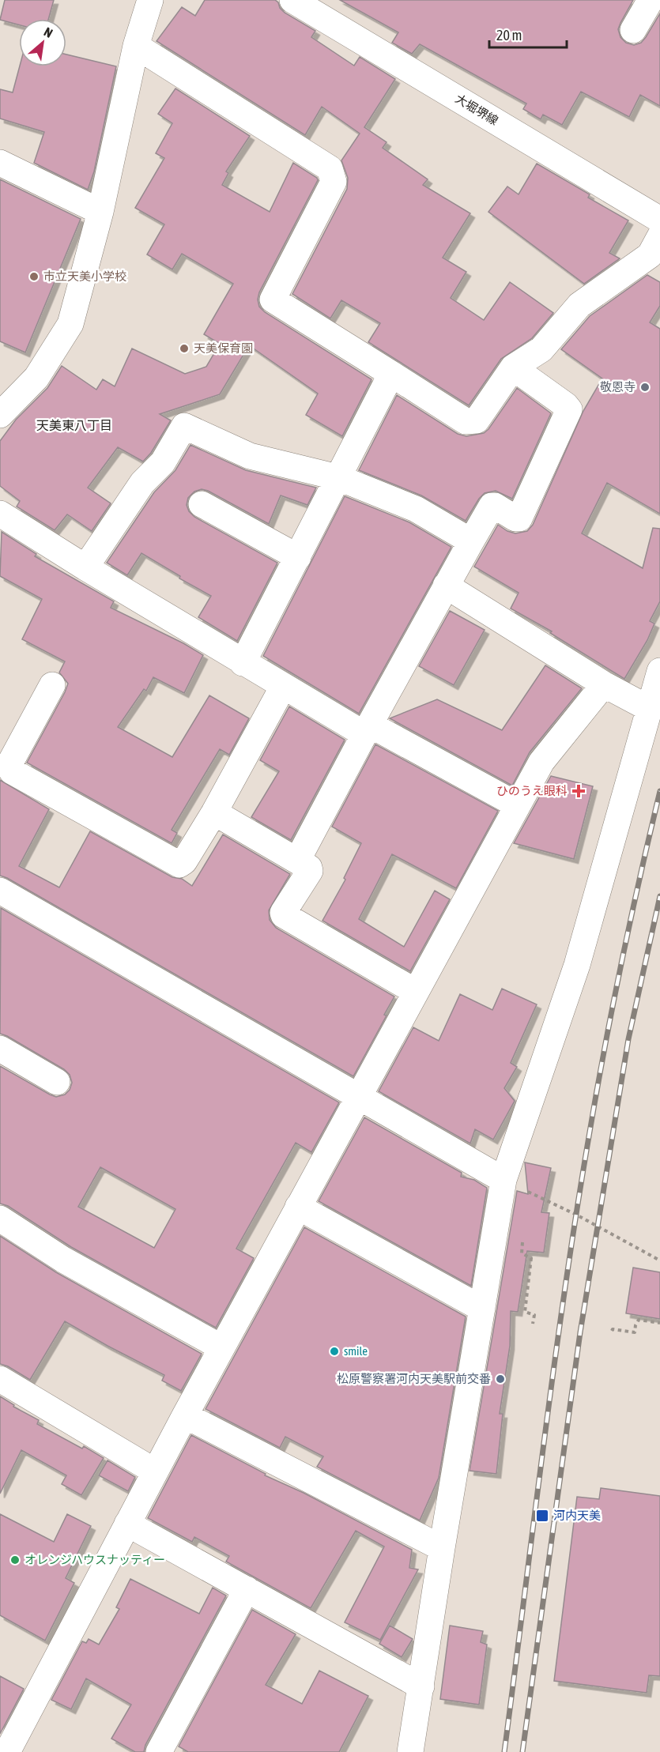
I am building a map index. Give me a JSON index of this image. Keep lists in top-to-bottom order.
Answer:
{
  "streets": {
    "street": ["大堀堺線"]
  },
  "districts": ["天美東八丁目"],
  "places": {
    "other": [
      "市立天美小学校",
      "天美保育園",
      "敬恩寺",
      "smile",
      "松原警察署河内天美駅前交番",
      "オレンジハウスナッティー"
    ],
    "health": ["ひのうえ眼科"],
    "transit": ["河内天美"]
  },
  "scale_bar": "20 m",
  "north": "top right"
}
